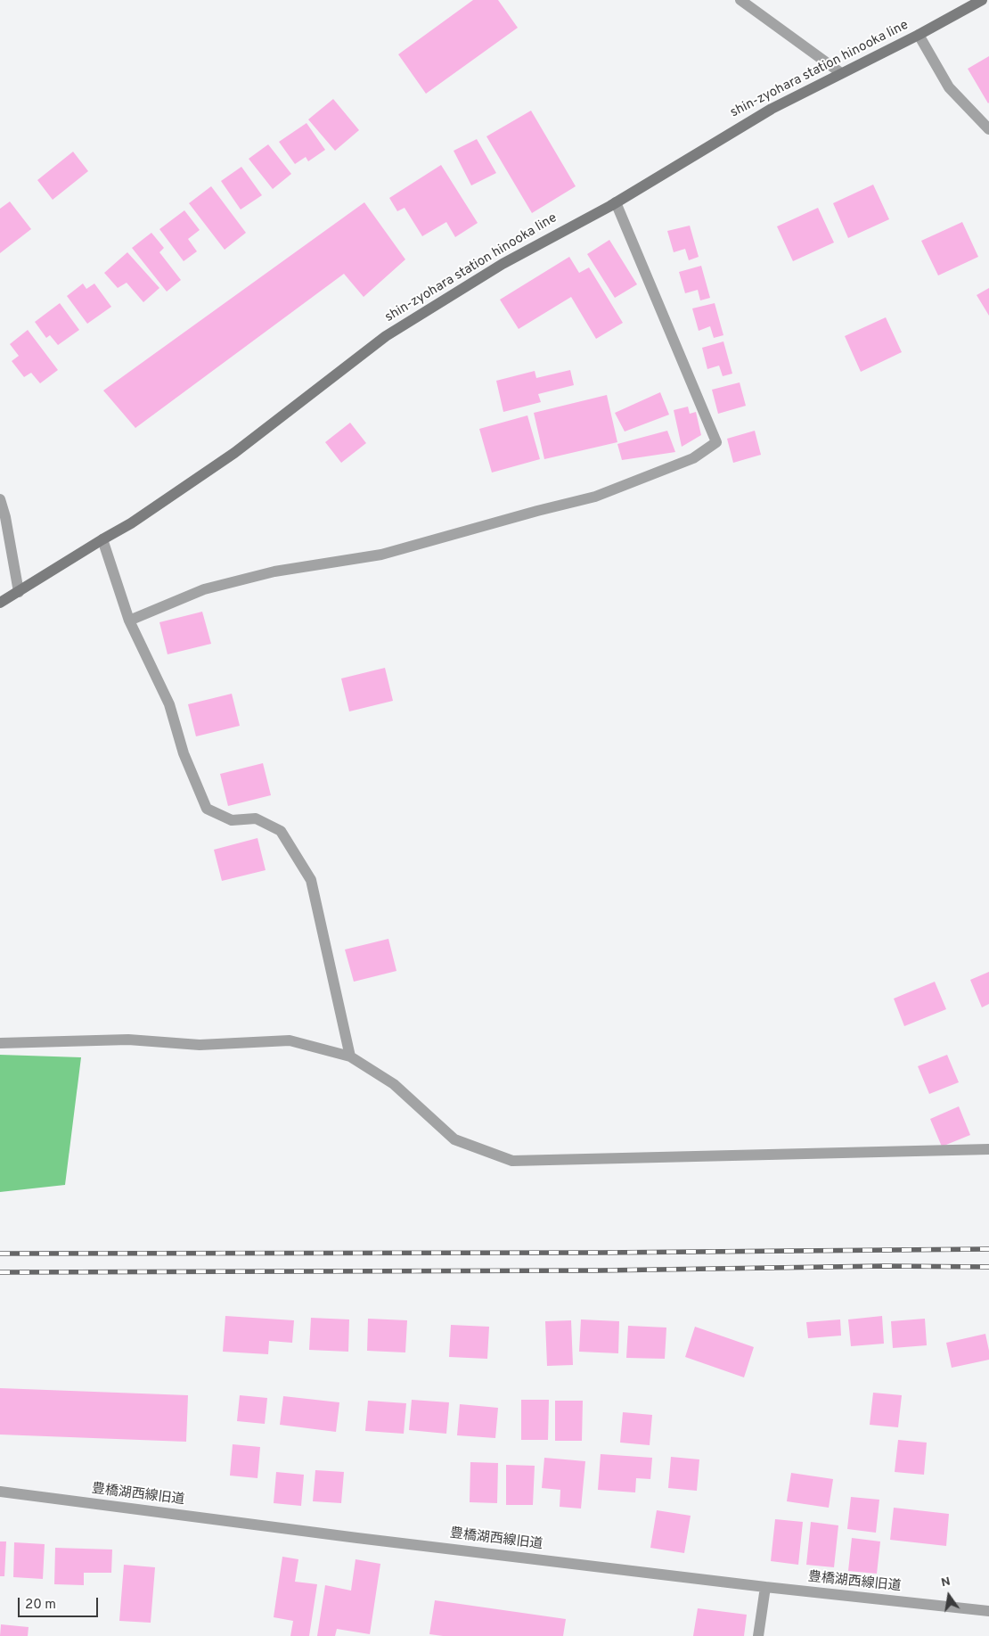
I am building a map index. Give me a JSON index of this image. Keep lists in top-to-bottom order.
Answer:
{
  "streets": {
    "main road": ["shin-zyohara station hinooka line"],
    "street": ["豊橋湖西線旧道"]
  },
  "scale_bar": "20 m",
  "north": "top"
}
